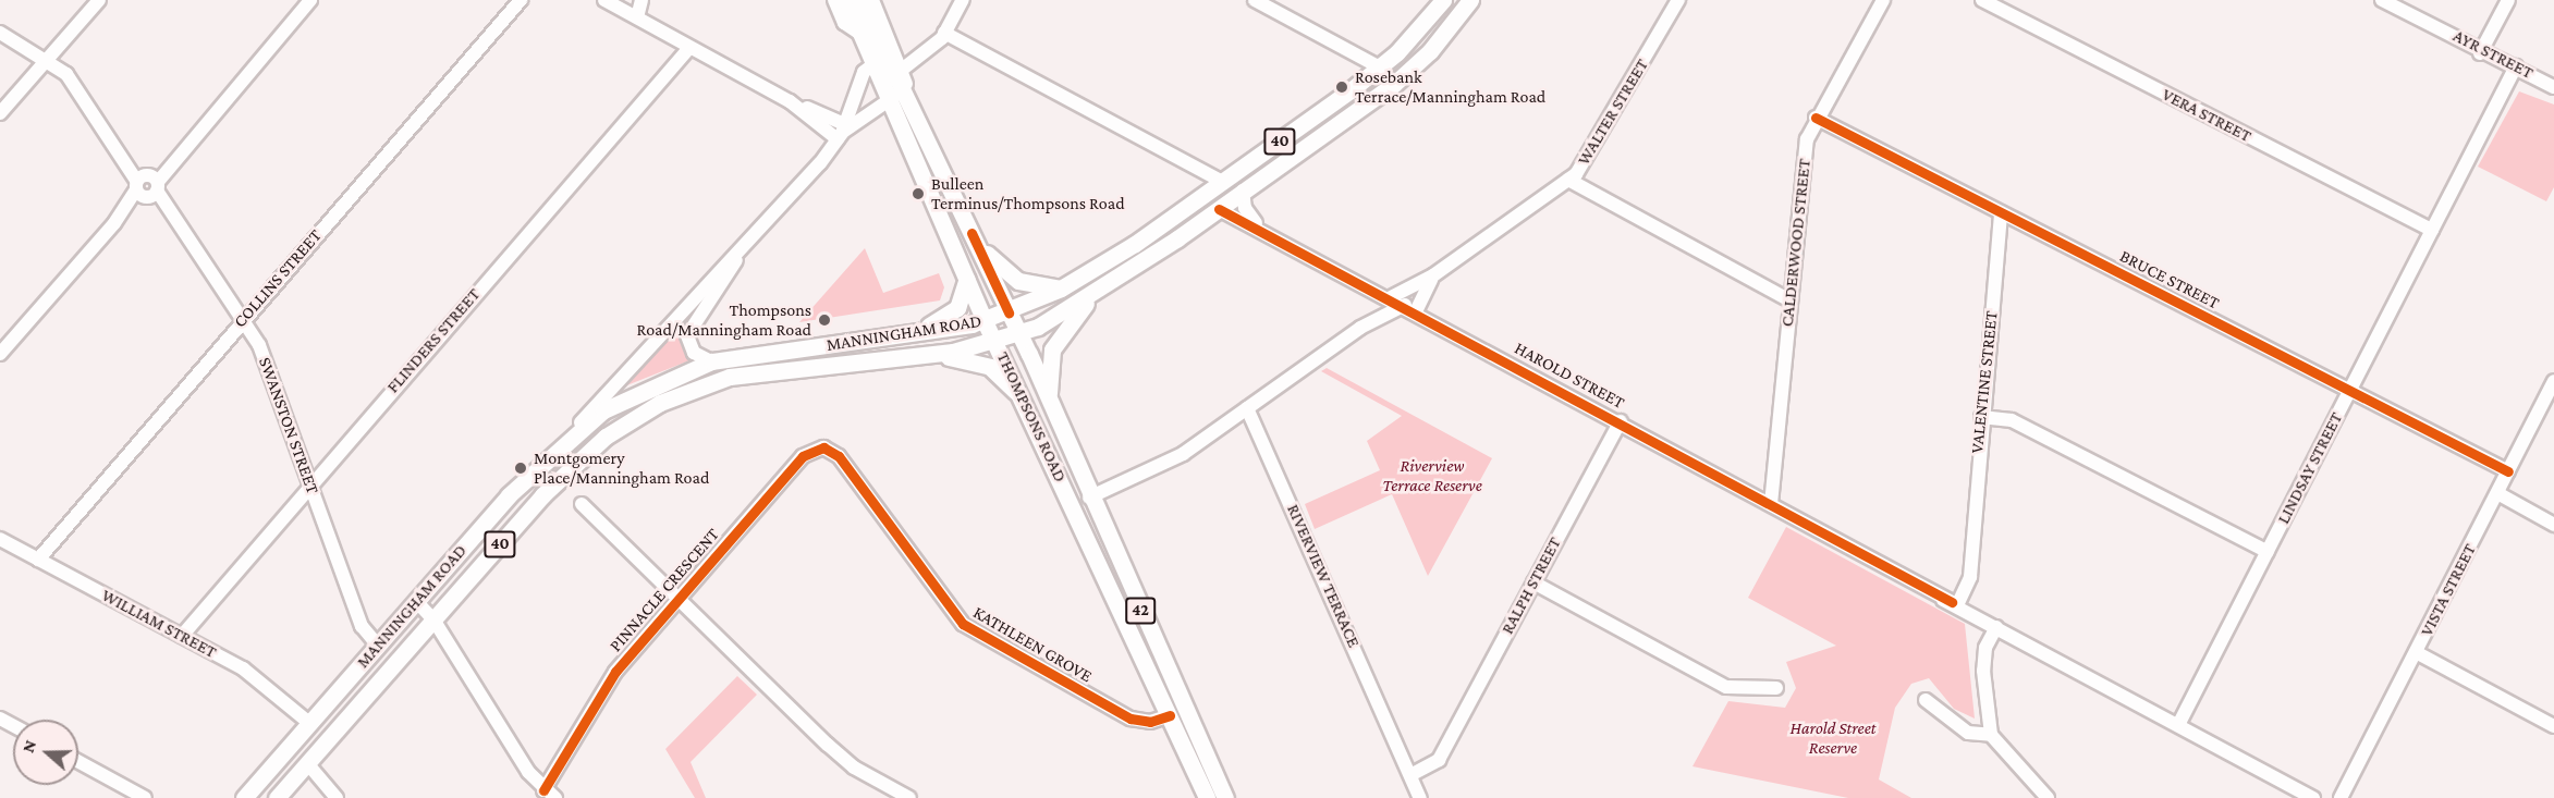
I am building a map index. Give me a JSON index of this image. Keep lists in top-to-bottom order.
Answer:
{
  "streets": {
    "main road": [
      "40",
      "MANNINGHAM ROAD",
      "THOMPSONS ROAD",
      "42"
    ],
    "street": [
      "AYR STREET",
      "WALTER STREET",
      "VERA STREET",
      "CALDERWOOD STREET",
      "COLLINS STREET",
      "BRUCE STREET",
      "FLINDERS STREET",
      "HAROLD STREET",
      "VALENTINE STREET",
      "SWANSTON STREET",
      "LINDSAY STREET",
      "RIVERVIEW TERRACE",
      "RALPH STREET",
      "PINNACLE CRESCENT",
      "VISTA STREET",
      "WILLIAM STREET",
      "KATHLEEN GROVE"
    ]
  },
  "crossings": [
    ["AYR STREET", "LINDSAY STREET"],
    ["WALTER STREET", "HAROLD STREET"],
    ["VERA STREET", "LINDSAY STREET"],
    ["CALDERWOOD STREET", "BRUCE STREET"],
    ["CALDERWOOD STREET", "HAROLD STREET"],
    ["COLLINS STREET", "SWANSTON STREET"],
    ["COLLINS STREET", "WILLIAM STREET"],
    ["BRUCE STREET", "VALENTINE STREET"],
    ["BRUCE STREET", "LINDSAY STREET"],
    ["BRUCE STREET", "VISTA STREET"],
    ["MANNINGHAM ROAD", "HAROLD STREET"],
    ["MANNINGHAM ROAD", "THOMPSONS ROAD"],
    ["MANNINGHAM ROAD", "SWANSTON STREET"],
    ["MANNINGHAM ROAD", "WILLIAM STREET"],
    ["FLINDERS STREET", "SWANSTON STREET"],
    ["FLINDERS STREET", "WILLIAM STREET"],
    ["HAROLD STREET", "VALENTINE STREET"],
    ["HAROLD STREET", "LINDSAY STREET"],
    ["HAROLD STREET", "RALPH STREET"],
    ["THOMPSONS ROAD", "KATHLEEN GROVE"],
    ["RIVERVIEW TERRACE", "RALPH STREET"],
    ["PINNACLE CRESCENT", "KATHLEEN GROVE"]
  ],
  "parks": ["Riverview Terrace Reserve", "Harold Street Reserve"],
  "places": [
    "Rosebank Terrace/Manningham Road",
    "Bulleen Terminus/Thompsons Road",
    "Thompsons Road/Manningham Road",
    "Montgomery Place/Manningham Road"
  ],
  "north": "left"
}
